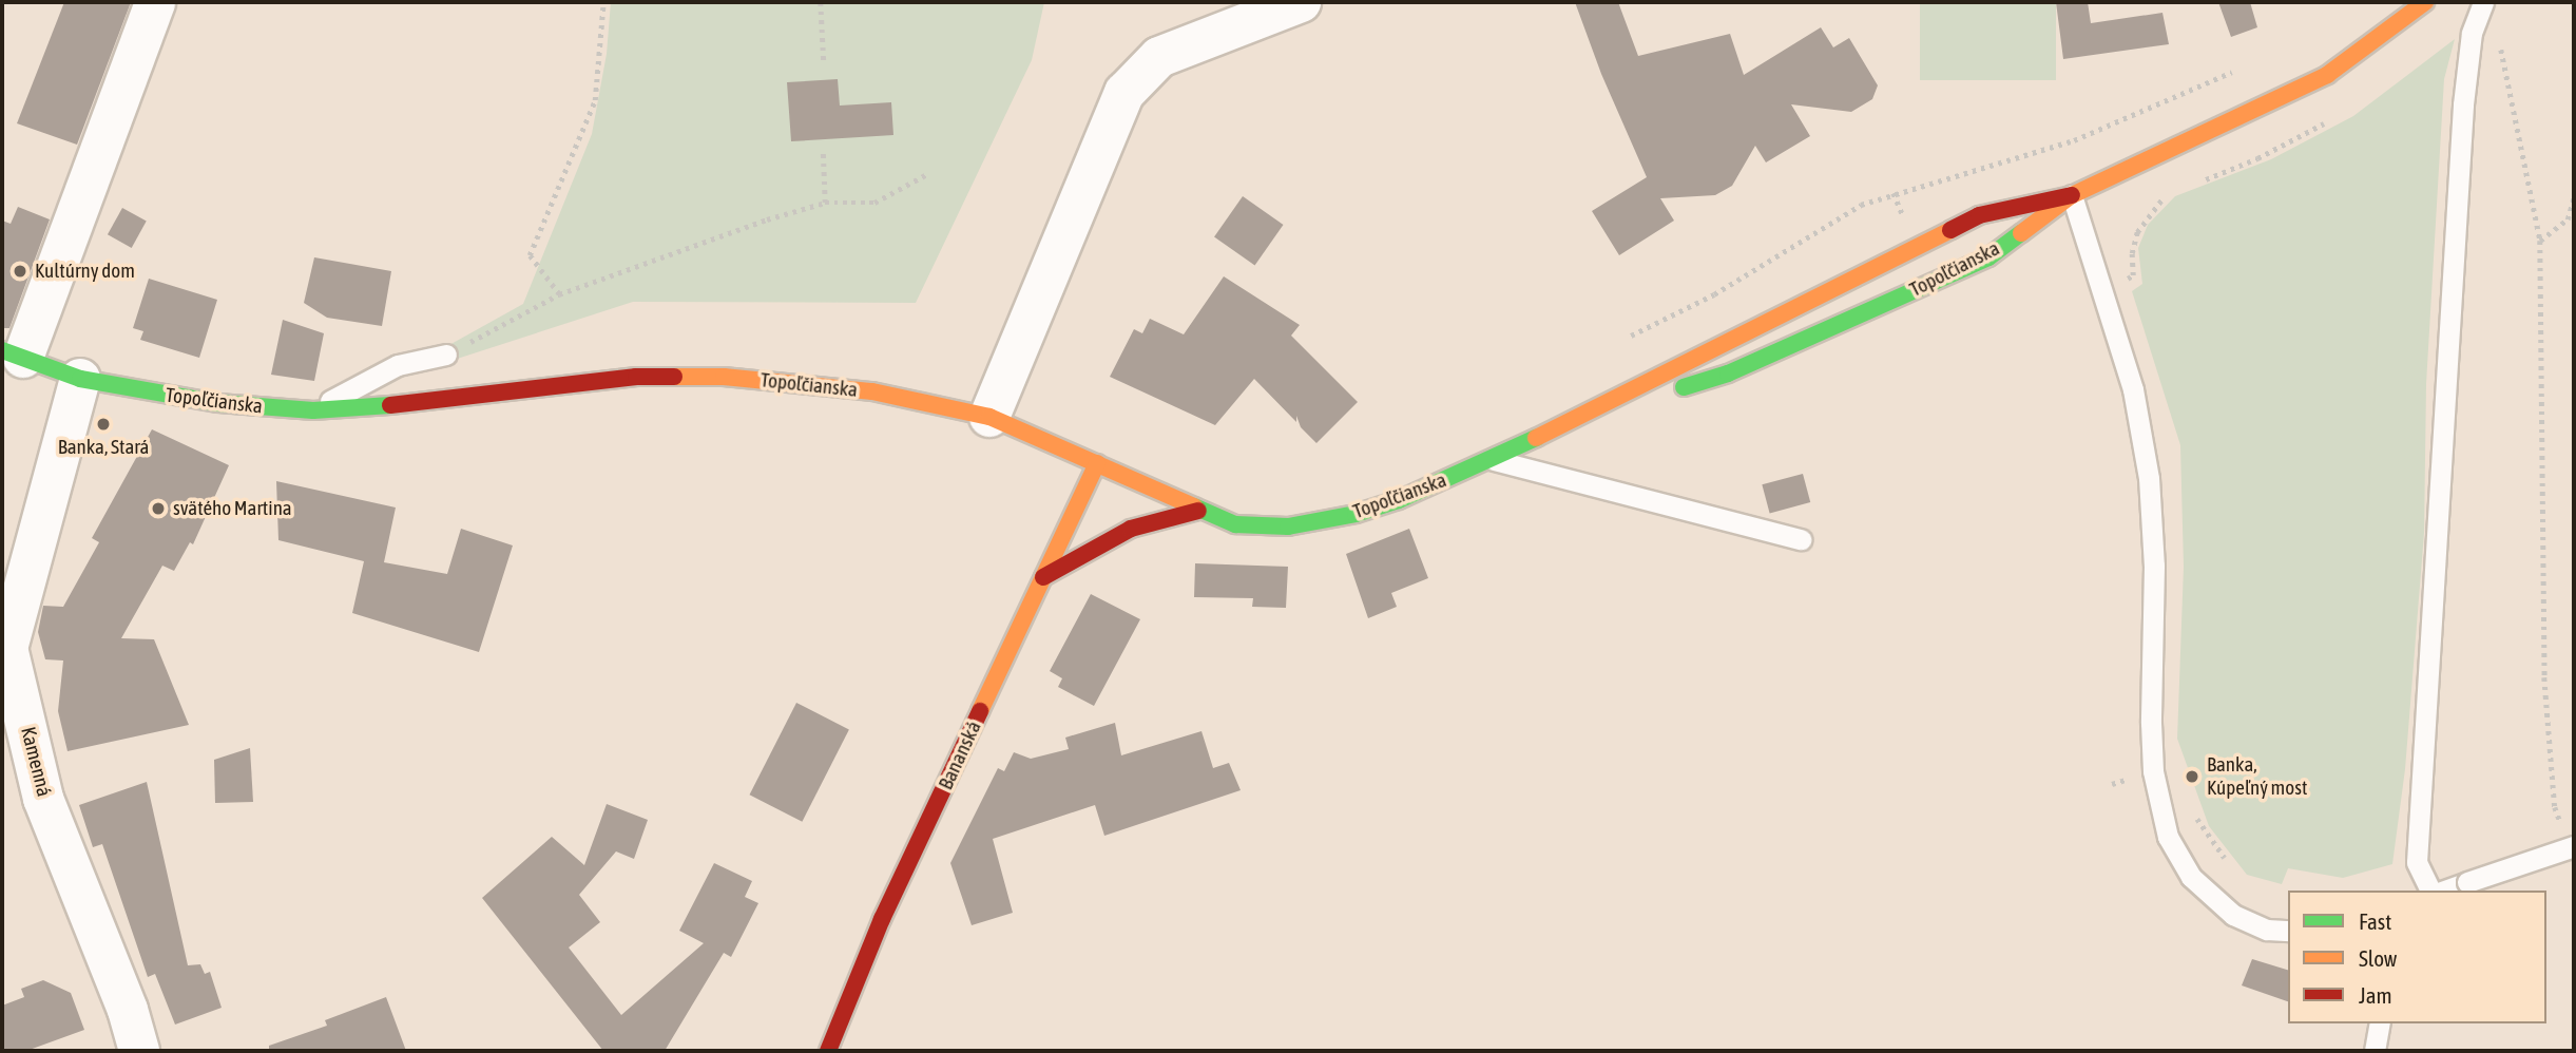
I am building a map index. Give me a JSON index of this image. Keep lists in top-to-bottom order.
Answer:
{
  "streets": {
    "main road": ["Topoľčianska", "Bananská"],
    "street": ["Kamenná"]
  },
  "crossings": [
    ["Topoľčianska", "Bananská"],
    ["Topoľčianska", "Kamenná"]
  ],
  "places": [
    "Kultúrny dom",
    "Banka, Stará",
    "svätého Martina",
    "Banka, Kúpeľný most"
  ],
  "legend": ["Fast", "Slow", "Jam"]
}
